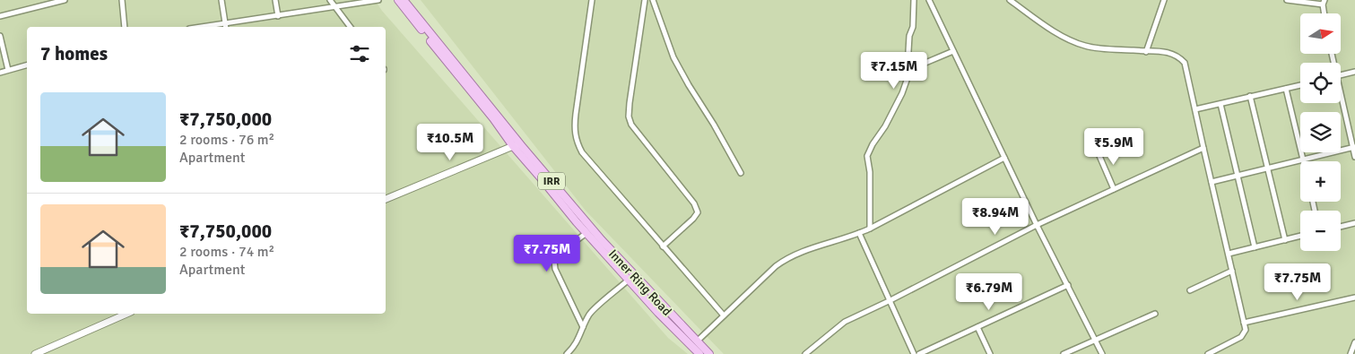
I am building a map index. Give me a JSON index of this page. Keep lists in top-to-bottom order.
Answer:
{
  "streets": {
    "main road": ["IRR", "Inner Ring Road"]
  },
  "north": "right",
  "page": {
    "map_buttons": ["+", "−"],
    "heading": "7 homes",
    "price": [
      "₹7.15M",
      "₹10.5M",
      "₹5.9M",
      "₹8.94M",
      "₹7.75M",
      "₹7.75M",
      "₹6.79M"
    ],
    "list": [
      {
        "name": "₹7,750,000",
        "note": "2 rooms · 76 m² · Apartment"
      },
      {
        "name": "₹7,750,000",
        "note": "2 rooms · 74 m² · Apartment"
      }
    ]
  }
}
